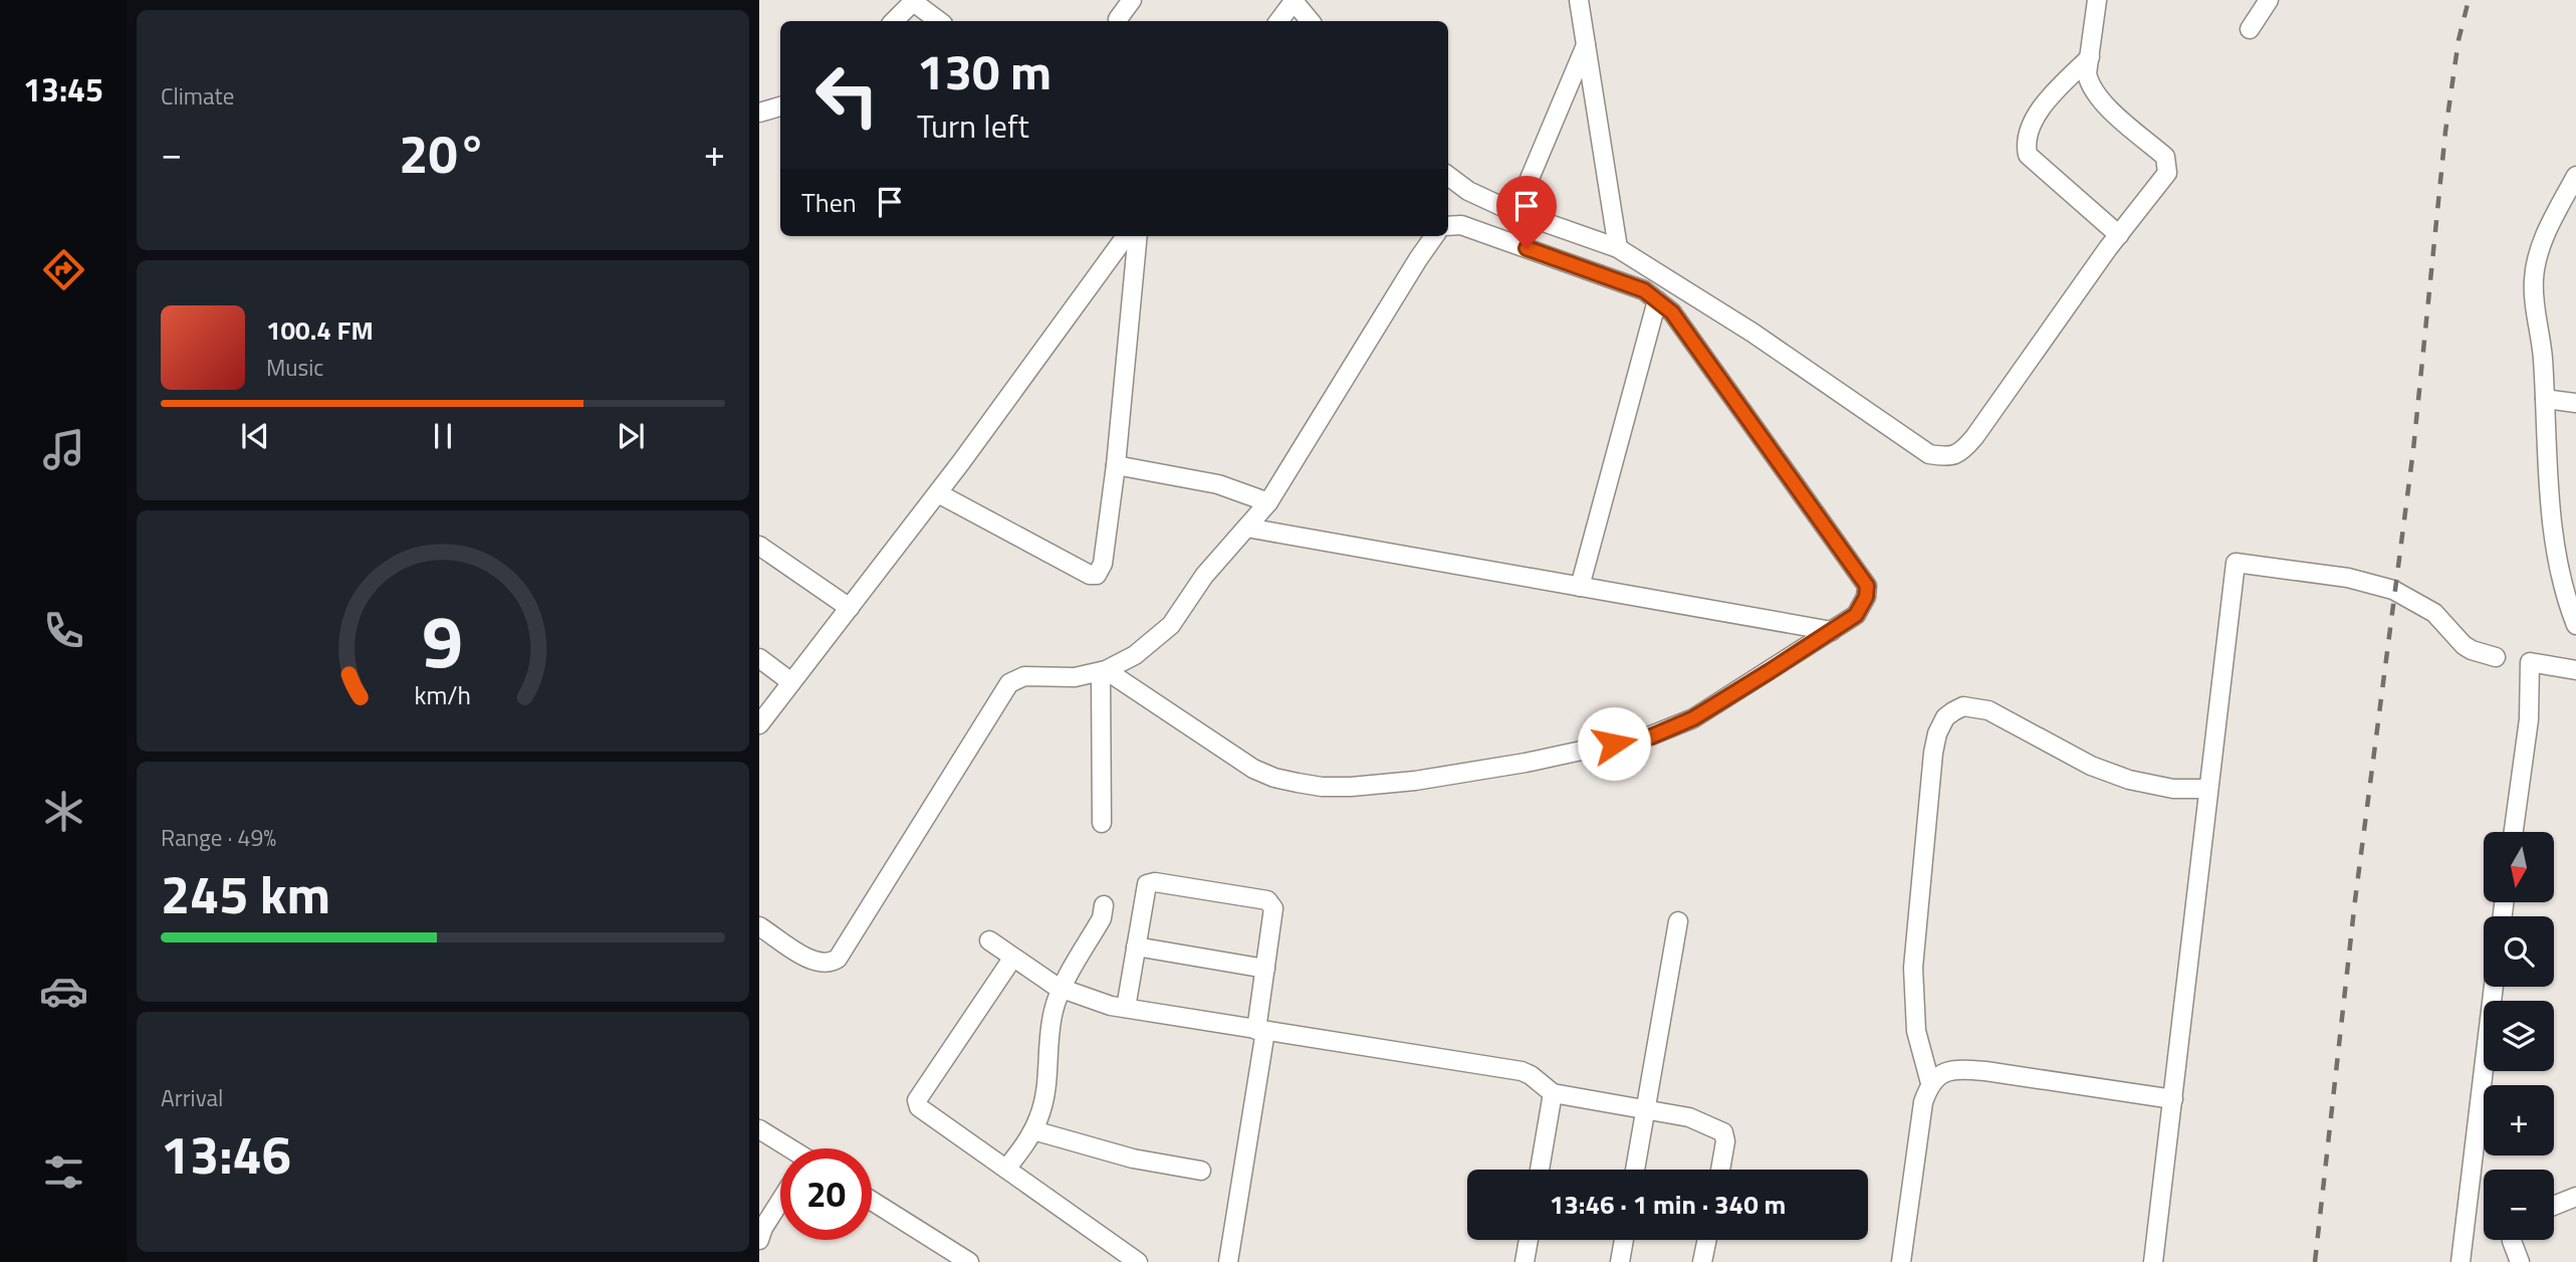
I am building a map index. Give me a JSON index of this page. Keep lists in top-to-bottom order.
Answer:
{
  "north": "bottom",
  "page": {
    "tabs": "13:45",
    "tile": [
      "Climate",
      ["Range · 49%", "245 km"],
      ["Arrival", "13:46"]
    ],
    "turn": ["130 m", "Turn left"],
    "heat": ["−", "20°", "+"],
    "then": "Then",
    "song": ["100.4 FM", "Music"],
    "map_buttons": ["+", "−"],
    "limit": "20",
    "trip": "13:46 · 1 min · 340 m",
    "gauge": ["9", "km/h"]
  }
}
